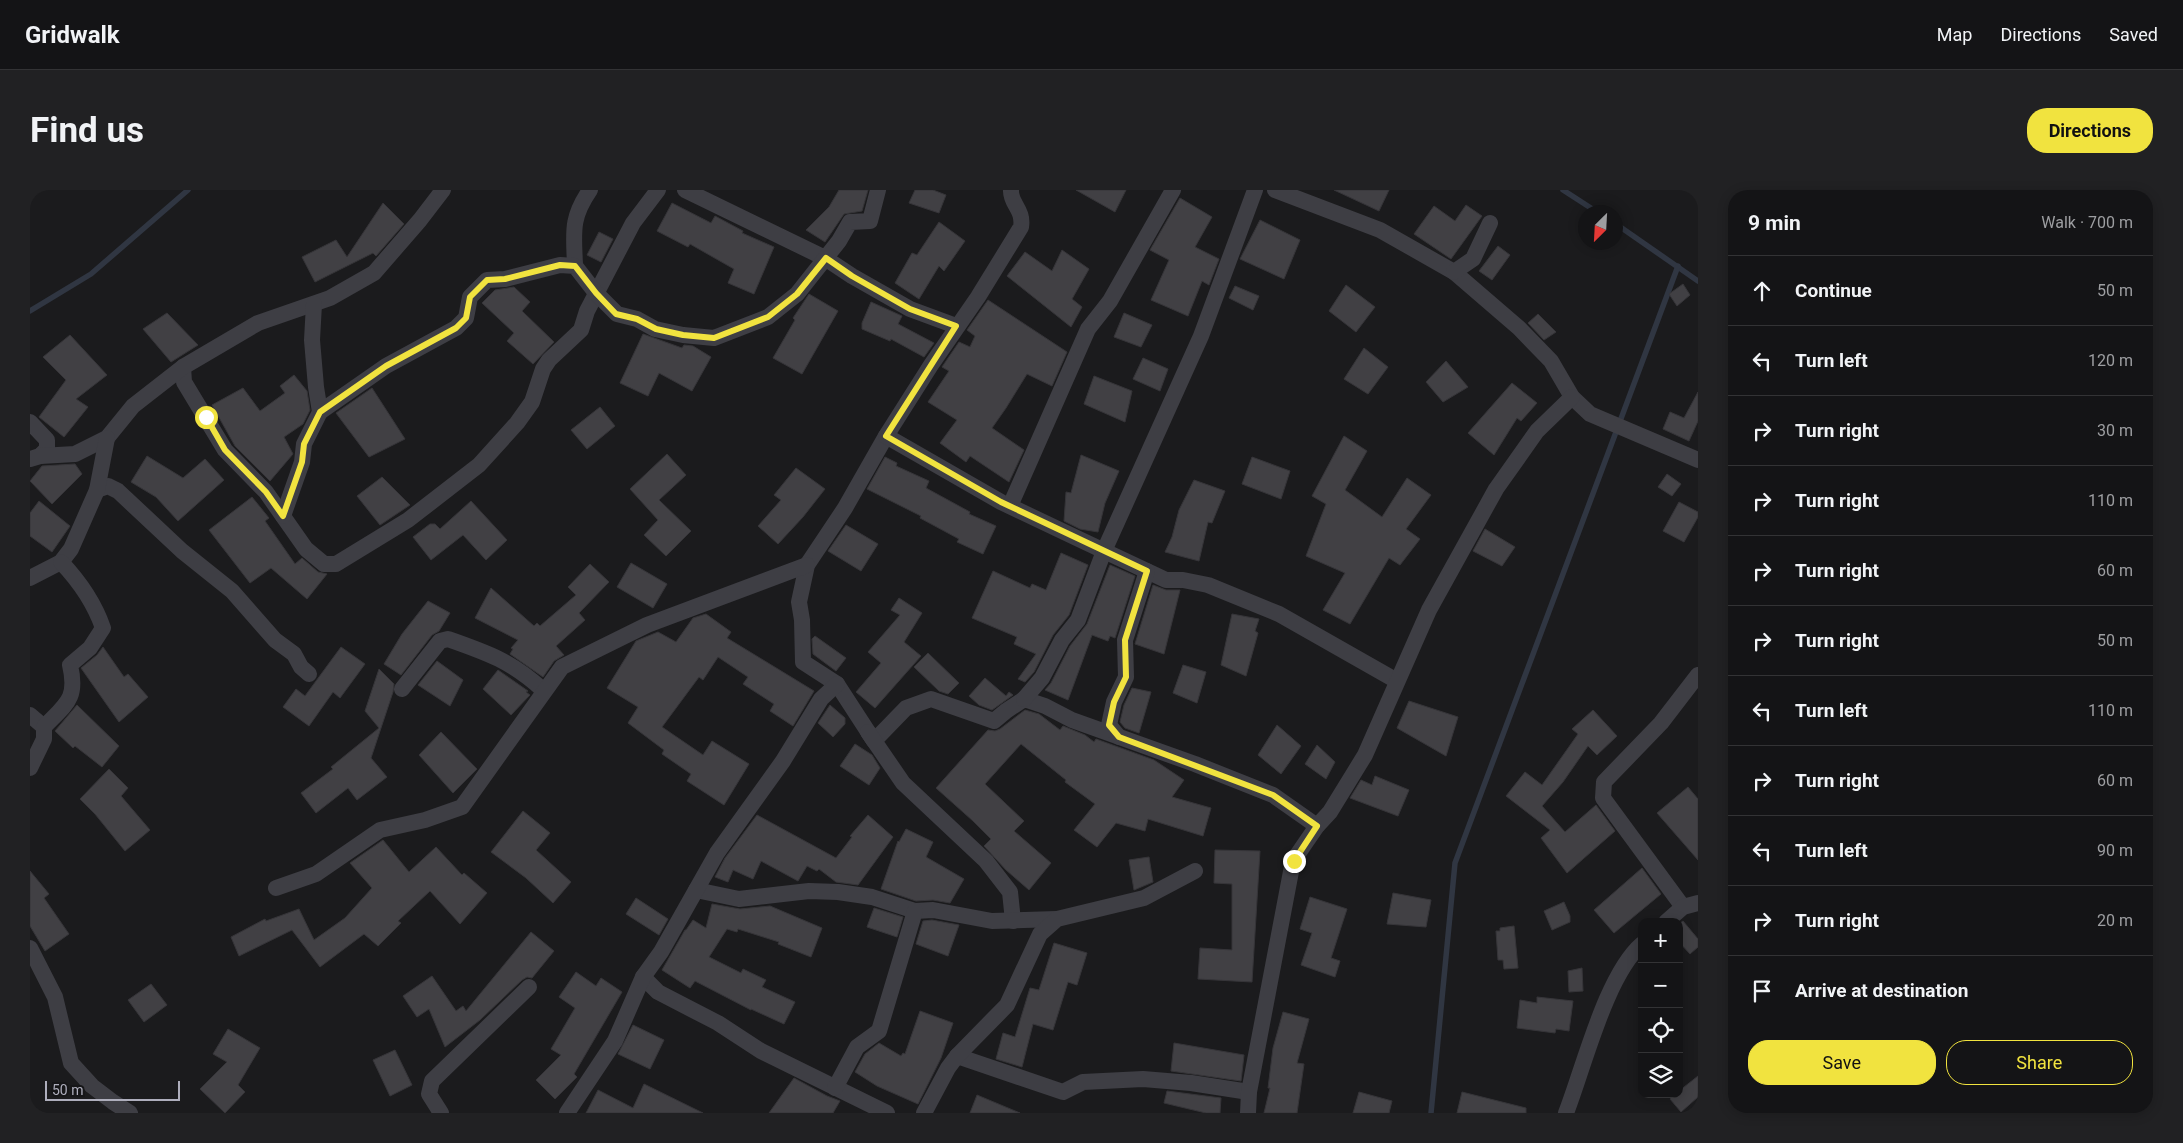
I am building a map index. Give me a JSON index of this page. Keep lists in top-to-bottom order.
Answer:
{
  "scale_bar": "50 m",
  "north": "bottom left",
  "page": {
    "header": "Gridwalk",
    "nav": ["Map", "Directions", "Saved"],
    "buttons": [
      "Directions",
      ["Save", "Share"]
    ],
    "title": "Find us",
    "heading": ["9 min", "Walk · 700 m"],
    "list": [
      ["Continue", "50 m"],
      ["Turn left", "120 m"],
      ["Turn right", "30 m"],
      ["Turn right", "110 m"],
      ["Turn right", "60 m"],
      ["Turn right", "50 m"],
      ["Turn left", "110 m"],
      ["Turn right", "60 m"],
      ["Turn left", "90 m"],
      ["Turn right", "20 m"],
      "Arrive at destination"
    ],
    "map_buttons": ["+", "−"],
    "scale": "50 m"
  }
}
